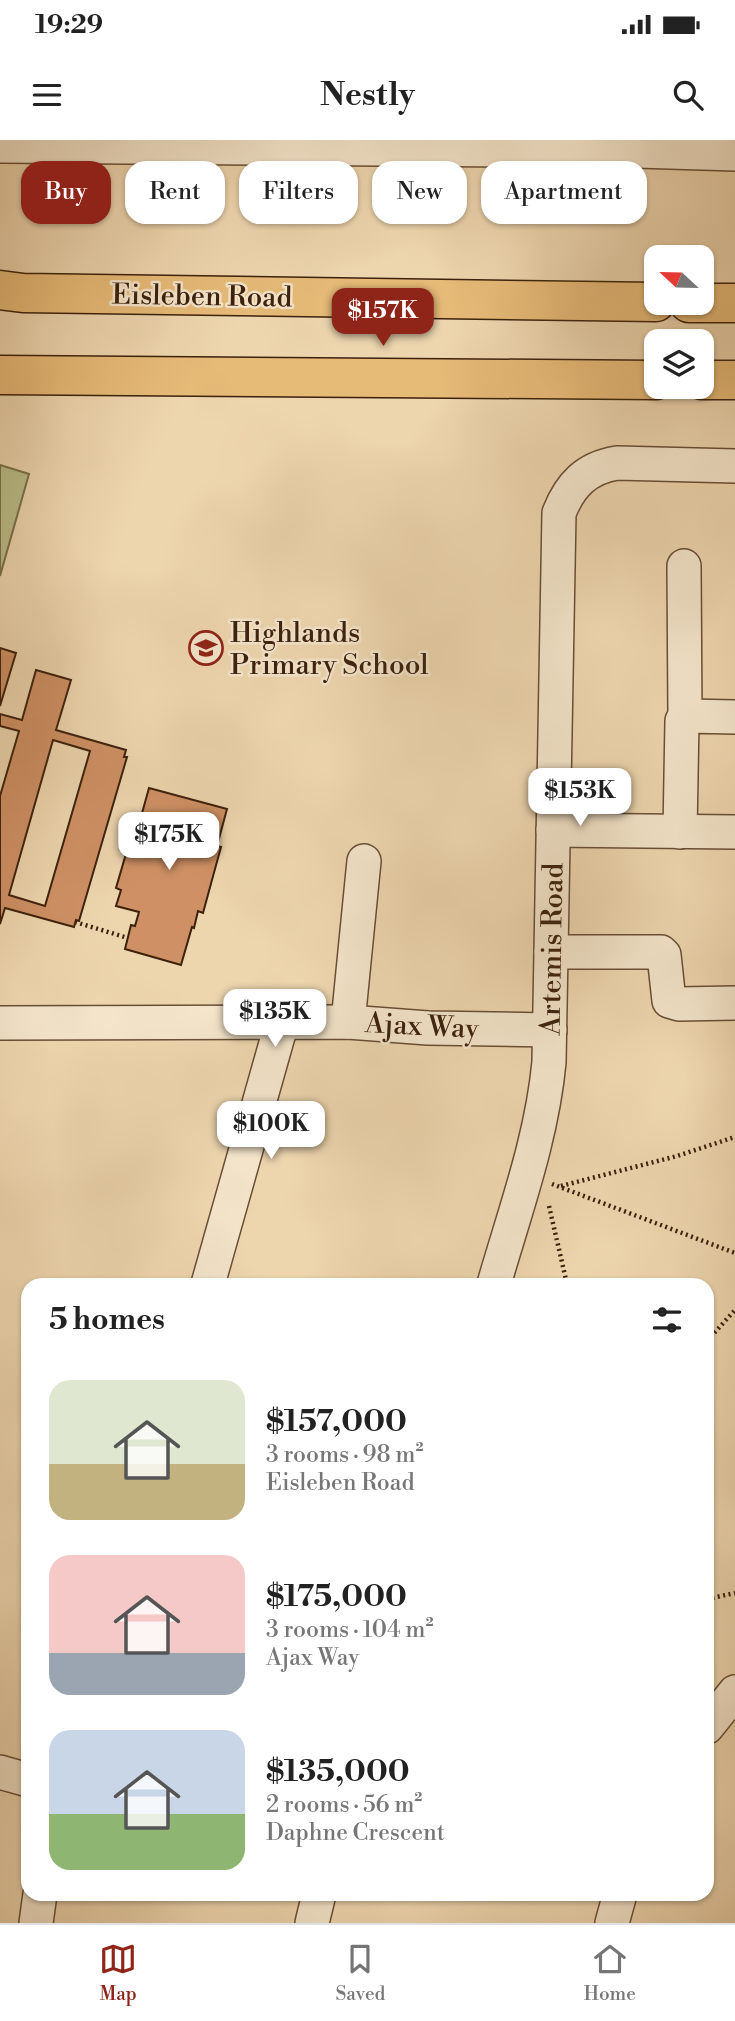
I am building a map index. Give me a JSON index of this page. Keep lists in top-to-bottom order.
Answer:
{
  "streets": {
    "main road": ["Eisleben Road"],
    "street": ["Artemis Road", "Ajax Way"]
  },
  "crossings": [
    ["Artemis Road", "Ajax Way"]
  ],
  "places": {
    "school or university": ["Highlands Primary School"]
  },
  "north": "left",
  "page": {
    "status": "19:29",
    "header": "Nestly",
    "chip": [
      "Buy",
      "Rent",
      "Filters",
      "New",
      "Apartment"
    ],
    "price": [
      "$157K",
      "$153K",
      "$175K",
      "$135K",
      "$100K"
    ],
    "heading": "5 homes",
    "list": [
      {
        "name": "$157,000",
        "note": "3 rooms · 98 m² · Eisleben Road"
      },
      {
        "name": "$175,000",
        "note": "3 rooms · 104 m² · Ajax Way"
      },
      {
        "name": "$135,000",
        "note": "2 rooms · 56 m² · Daphne Crescent"
      }
    ],
    "tabs": ["Map", "Saved", "Home"]
  }
}
